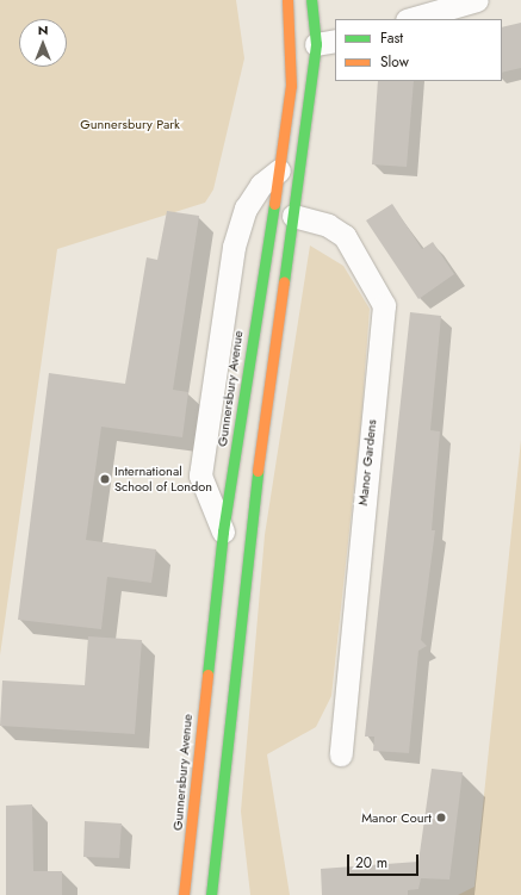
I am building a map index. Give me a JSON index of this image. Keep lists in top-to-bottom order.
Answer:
{
  "streets": {
    "highway": ["Gunnersbury Avenue"],
    "street": ["Manor Gardens"]
  },
  "parks": ["Gunnersbury Park"],
  "places": ["International School of London", "Manor Court"],
  "legend": ["Fast", "Slow"],
  "scale_bar": "20 m",
  "north": "top"
}
